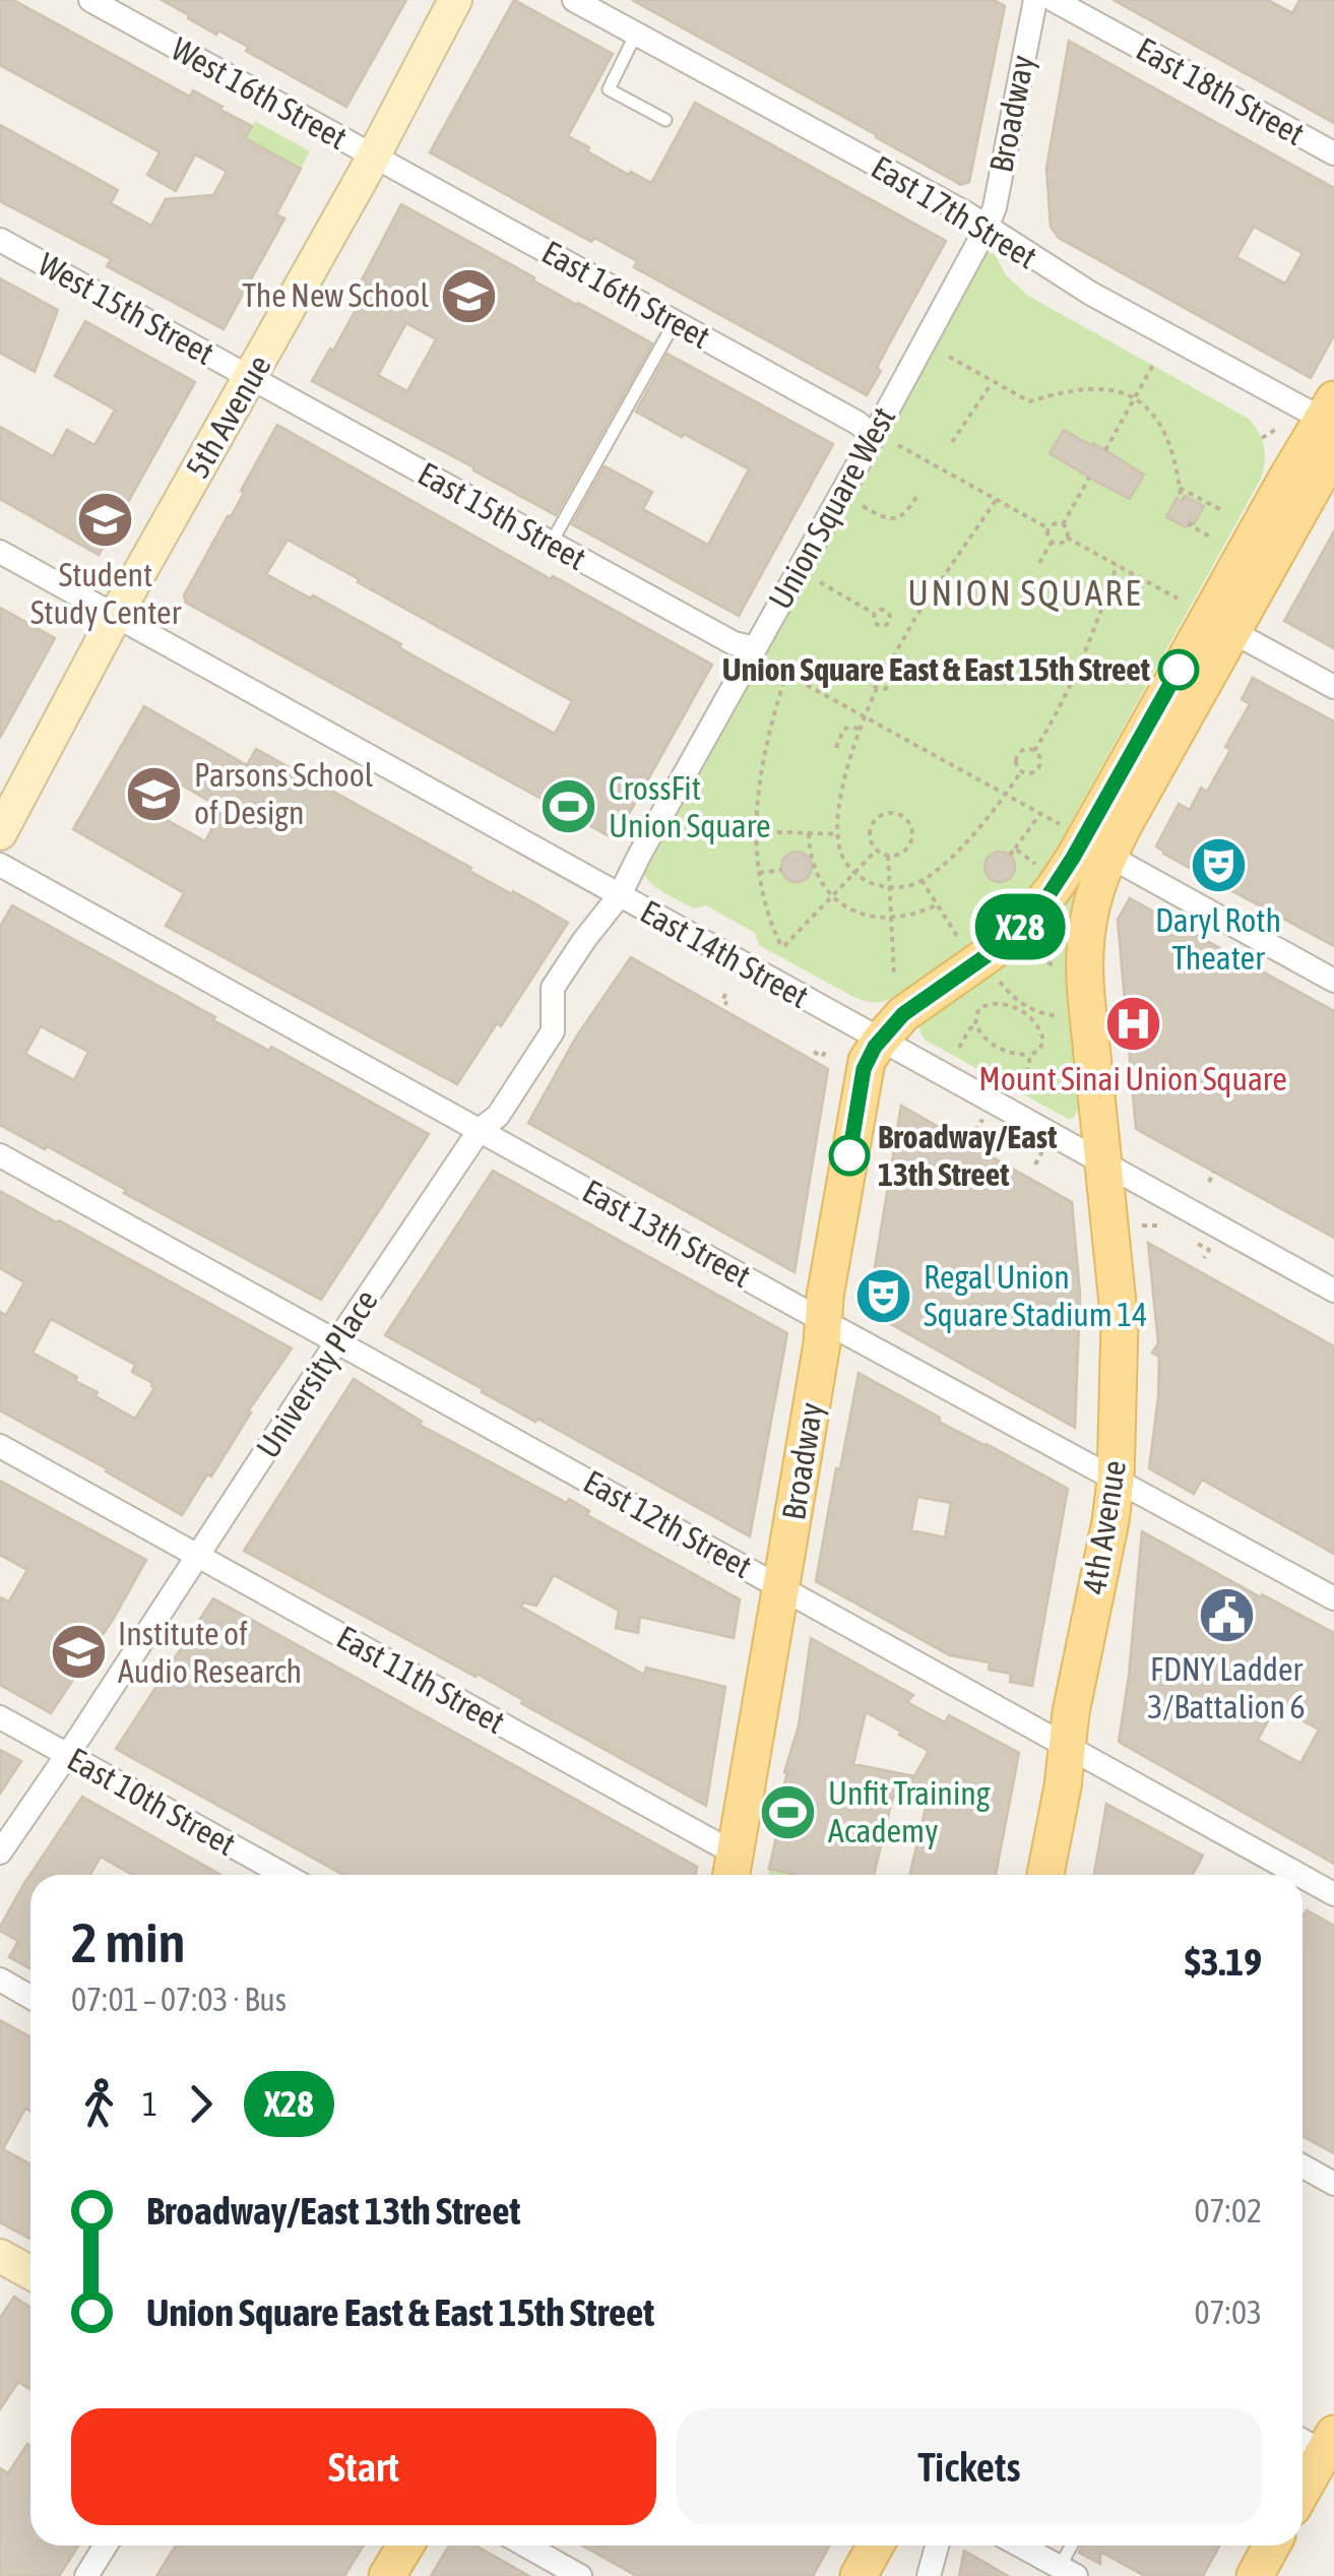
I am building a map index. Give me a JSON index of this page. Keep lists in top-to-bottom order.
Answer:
{
  "streets": {
    "main road": ["Broadway", "5th Avenue", "4th Avenue"],
    "street": [
      "East 18th Street",
      "West 16th Street",
      "East 17th Street",
      "East 16th Street",
      "West 15th Street",
      "Union Square West",
      "East 15th Street",
      "East 14th Street",
      "East 13th Street",
      "University Place",
      "East 12th Street",
      "East 11th Street",
      "East 10th Street"
    ]
  },
  "crossings": [
    ["West 16th Street", "East 16th Street"],
    ["West 16th Street", "5th Avenue"],
    ["Broadway", "East 17th Street"],
    ["Broadway", "Union Square West"],
    ["Broadway", "East 14th Street"],
    ["Broadway", "East 13th Street"],
    ["Broadway", "East 12th Street"],
    ["Broadway", "East 11th Street"],
    ["East 17th Street", "Union Square West"],
    ["East 16th Street", "5th Avenue"],
    ["East 16th Street", "Union Square West"],
    ["West 15th Street", "5th Avenue"],
    ["West 15th Street", "East 15th Street"],
    ["5th Avenue", "East 15th Street"],
    ["5th Avenue", "East 14th Street"],
    ["Union Square West", "East 15th Street"],
    ["Union Square West", "East 14th Street"],
    ["Union Square West", "University Place"],
    ["East 14th Street", "University Place"],
    ["East 14th Street", "4th Avenue"],
    ["East 13th Street", "University Place"],
    ["East 13th Street", "4th Avenue"],
    ["University Place", "East 12th Street"],
    ["University Place", "East 11th Street"],
    ["University Place", "East 10th Street"],
    ["East 12th Street", "4th Avenue"]
  ],
  "districts": ["UNION SQUARE"],
  "places": {
    "school or university": [
      "The New School",
      "Student Study Center",
      "Parsons School of Design",
      "Institute of Audio Research"
    ],
    "other": ["Union Square East & East 15th Street", "Broadway/East 13th Street"],
    "sports": ["CrossFit Union Square", "Unfit Training Academy"],
    "theatre": ["Daryl Roth Theater", "Regal Union Square Stadium 14"],
    "hospital": ["Mount Sinai Union Square"],
    "public building": ["FDNY Ladder 3/Battalion 6"]
  },
  "lines": ["bus line X28"],
  "page": {
    "on_map": "X28",
    "heading": ["2 min", "07:01 – 07:03 · Bus", "$3.19"],
    "legs": ["1", "X28"],
    "list": [
      {
        "name": "Broadway/East 13th Street",
        "value": "07:02"
      },
      {
        "name": "Union Square East & East 15th Street",
        "value": "07:03"
      }
    ],
    "buttons": ["Start", "Tickets"]
  }
}
